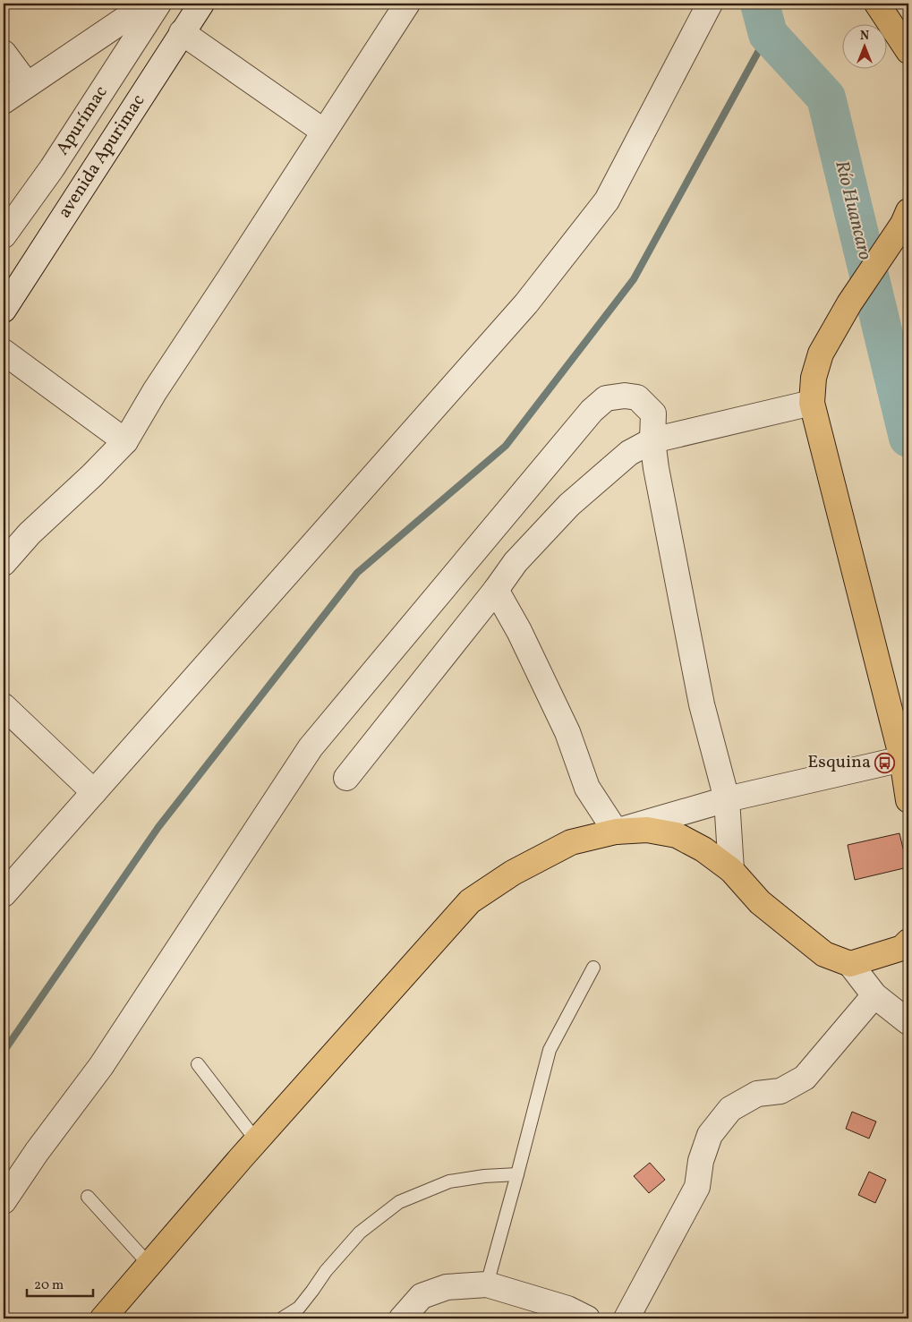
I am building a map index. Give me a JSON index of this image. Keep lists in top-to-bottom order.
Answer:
{
  "streets": {
    "street": ["Apurímac", "avenida Apurimac"]
  },
  "water": ["Río Huancaro"],
  "places": {
    "bus stop": ["Esquina"]
  },
  "scale_bar": "20 m",
  "north": "top"
}
